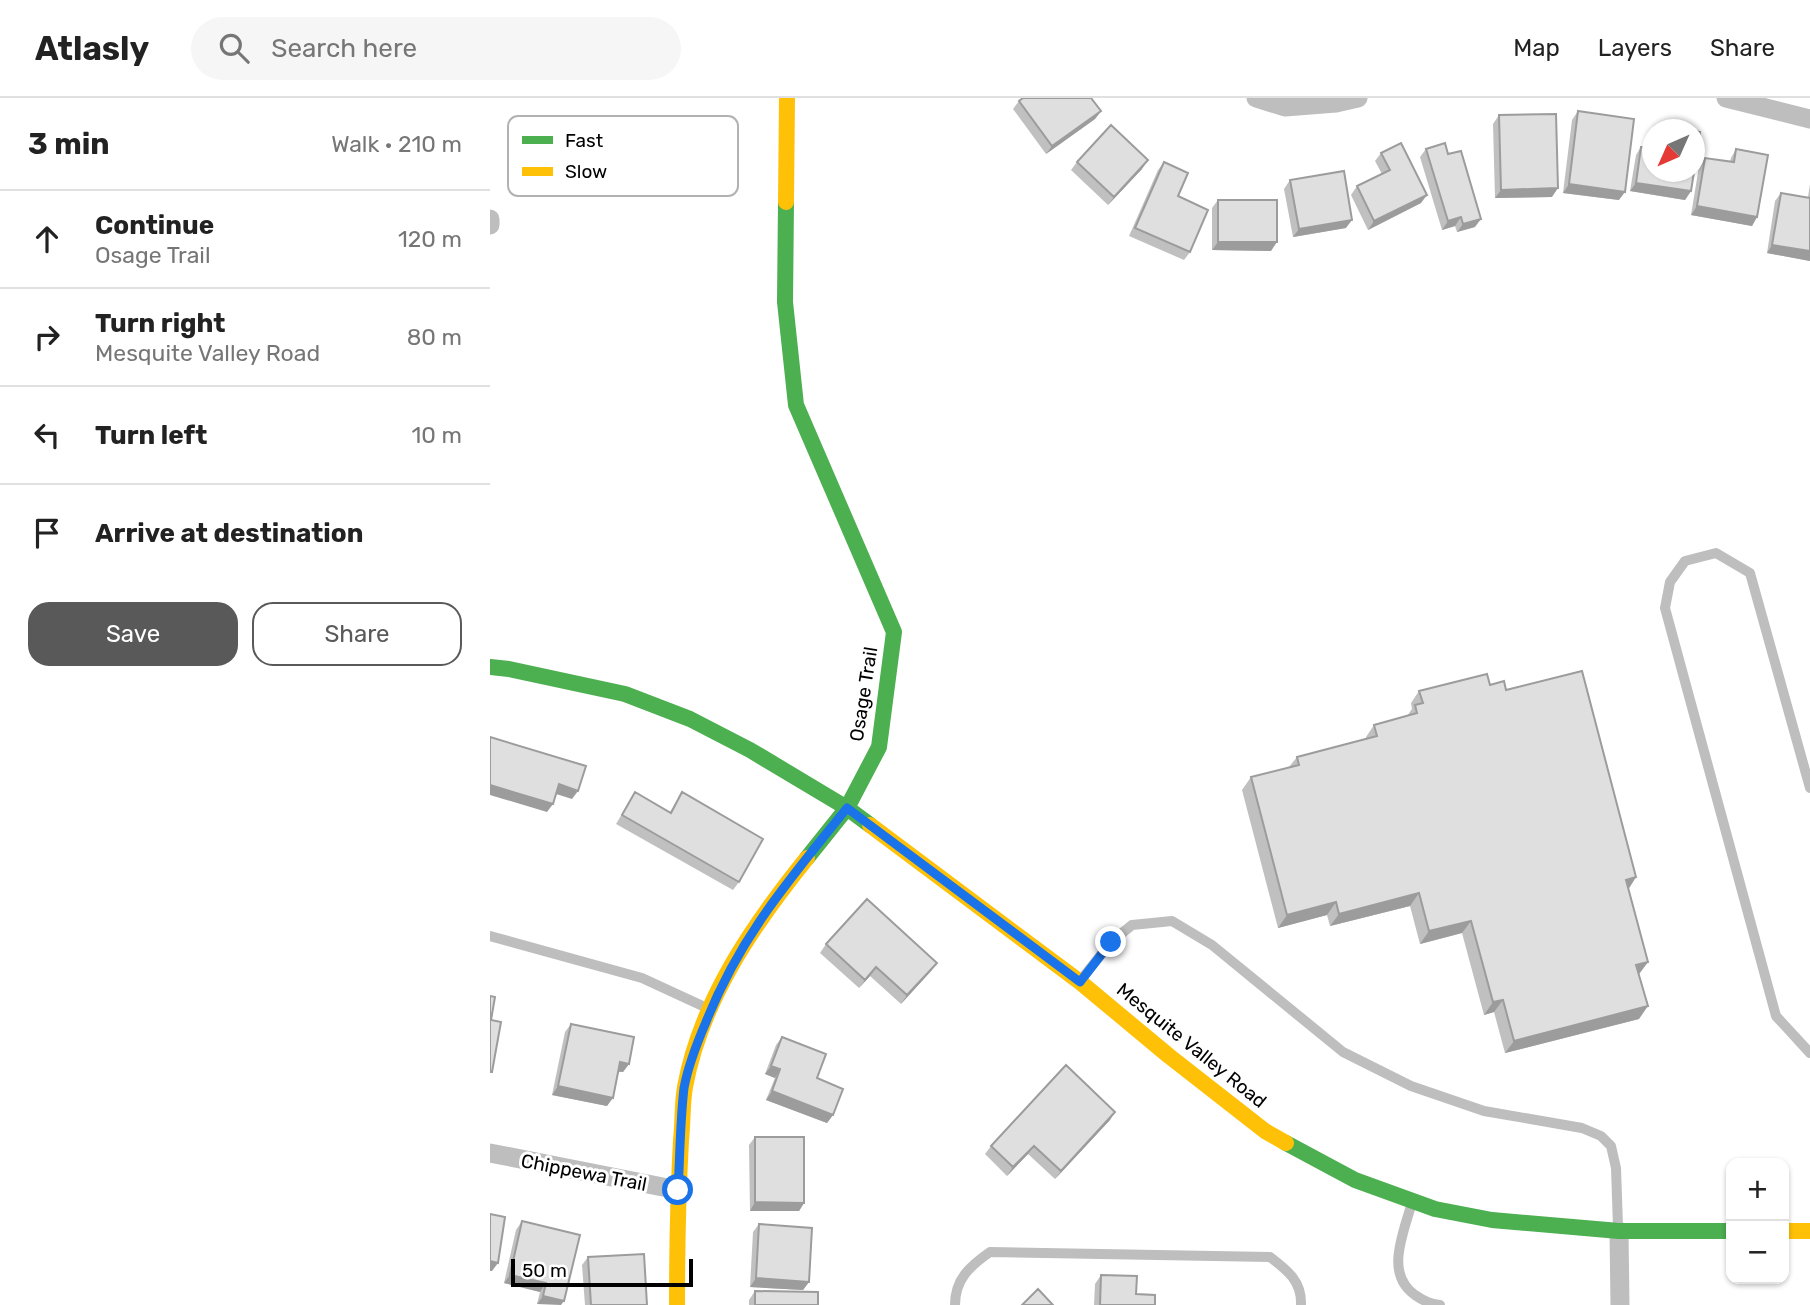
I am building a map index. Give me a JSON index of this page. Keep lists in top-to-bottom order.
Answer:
{
  "streets": {
    "street": ["Osage Trail", "Mesquite Valley Road", "Chippewa Trail"]
  },
  "crossings": [
    ["Osage Trail", "Mesquite Valley Road"],
    ["Osage Trail", "Chippewa Trail"]
  ],
  "legend": ["Fast", "Slow"],
  "scale_bar": "50 m",
  "north": "bottom left",
  "page": {
    "header": "Atlasly",
    "search": "Search here",
    "nav": ["Map", "Layers", "Share"],
    "heading": ["3 min", "Walk · 210 m"],
    "list": [
      ["Continue", "Osage Trail", "120 m"],
      ["Turn right", "Mesquite Valley Road", "80 m"],
      ["Turn left", "10 m"],
      "Arrive at destination"
    ],
    "buttons": ["Save", "Share"],
    "map_buttons": ["+", "−"],
    "scale": "50 m"
  }
}
